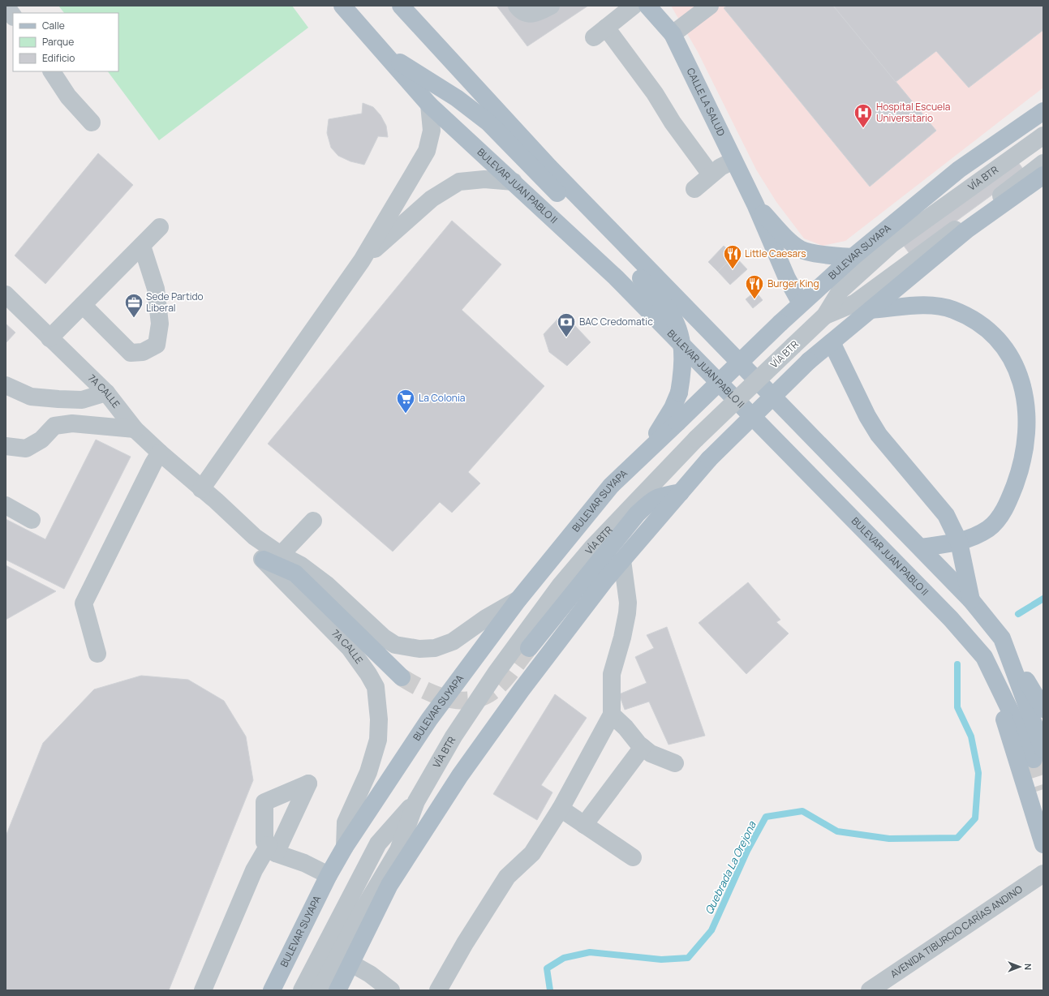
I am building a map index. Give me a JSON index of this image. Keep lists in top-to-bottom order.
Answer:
{
  "streets": {
    "main road": ["CALLE LA SALUD", "BULEVAR JUAN PABLO II", "BULEVAR SUYAPA"],
    "street": ["VÍA BTR", "7A CALLE", "AVENIDA TIBURCIO CARÍAS ANDINO"]
  },
  "crossings": [
    ["CALLE LA SALUD", "BULEVAR SUYAPA"],
    ["BULEVAR SUYAPA", "7A CALLE"]
  ],
  "water": ["Quebrada La Orejona"],
  "places": {
    "hospital": ["Hospital Escuela Universitario"],
    "restaurant": ["Little Caesars", "Burger King"],
    "office": ["Sede Partido Liberal"],
    "bank": ["BAC Credomatic"],
    "supermarket": ["La Colonia"]
  },
  "legend": ["Calle", "Parque", "Edificio"],
  "north": "right"
}
